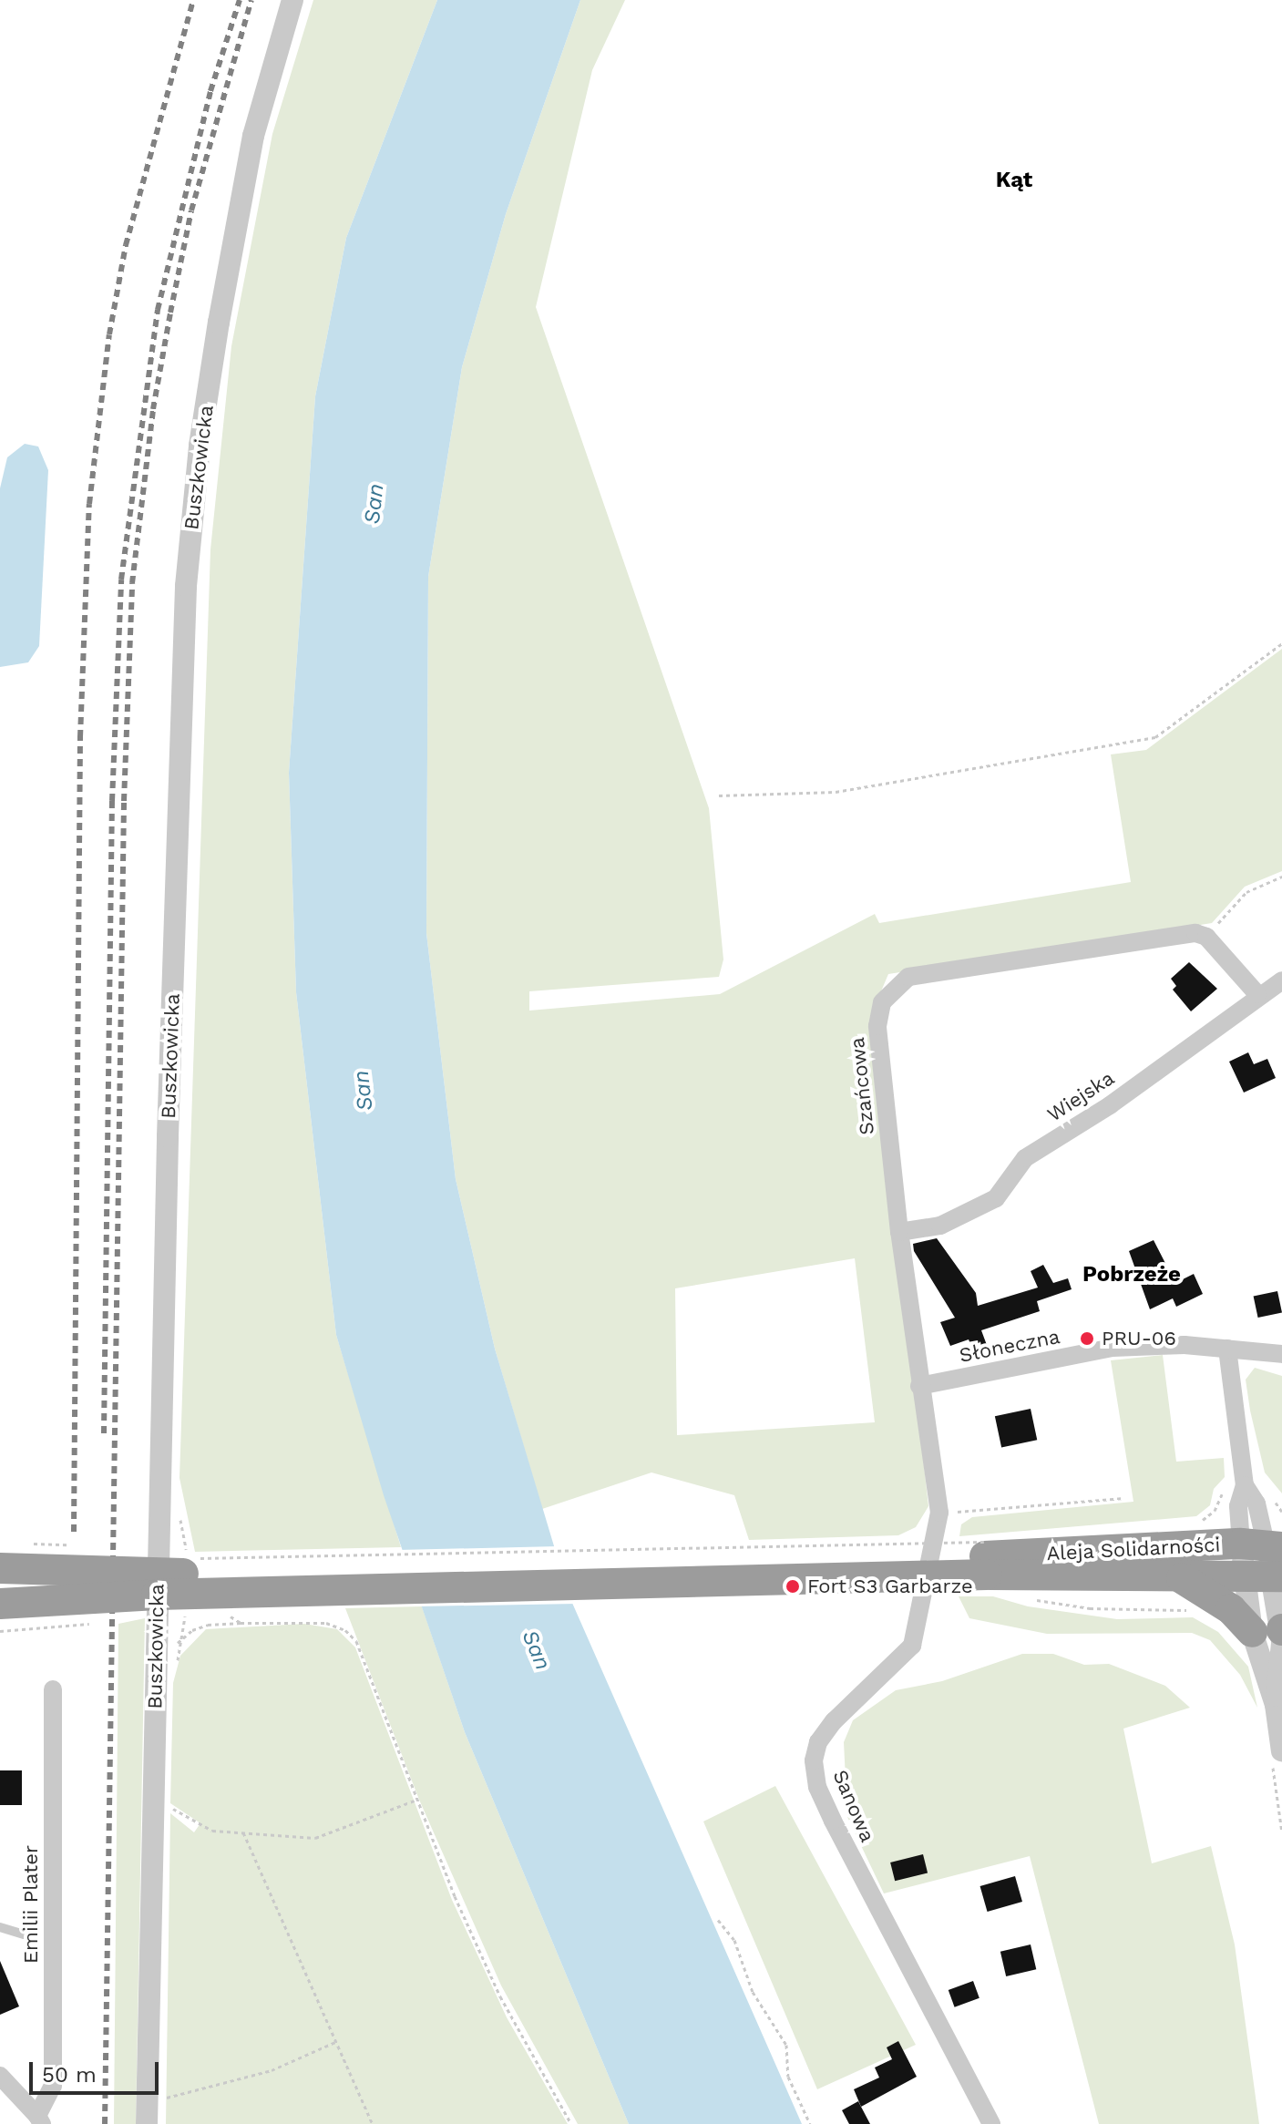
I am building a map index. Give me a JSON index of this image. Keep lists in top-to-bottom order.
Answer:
{
  "streets": {
    "highway": ["Aleja Solidarności"],
    "street": [
      "Buszkowicka",
      "Szańcowa",
      "Wiejska",
      "Słoneczna",
      "Sanowa",
      "Emilii Plater"
    ]
  },
  "crossings": [
    ["Szańcowa", "Wiejska"],
    ["Szańcowa", "Słoneczna"],
    ["Szańcowa", "Sanowa"]
  ],
  "districts": ["Kąt", "Pobrzeże"],
  "water": ["San"],
  "places": ["PRU-06", "Fort S3 Garbarze"],
  "scale_bar": "50 m"
}
